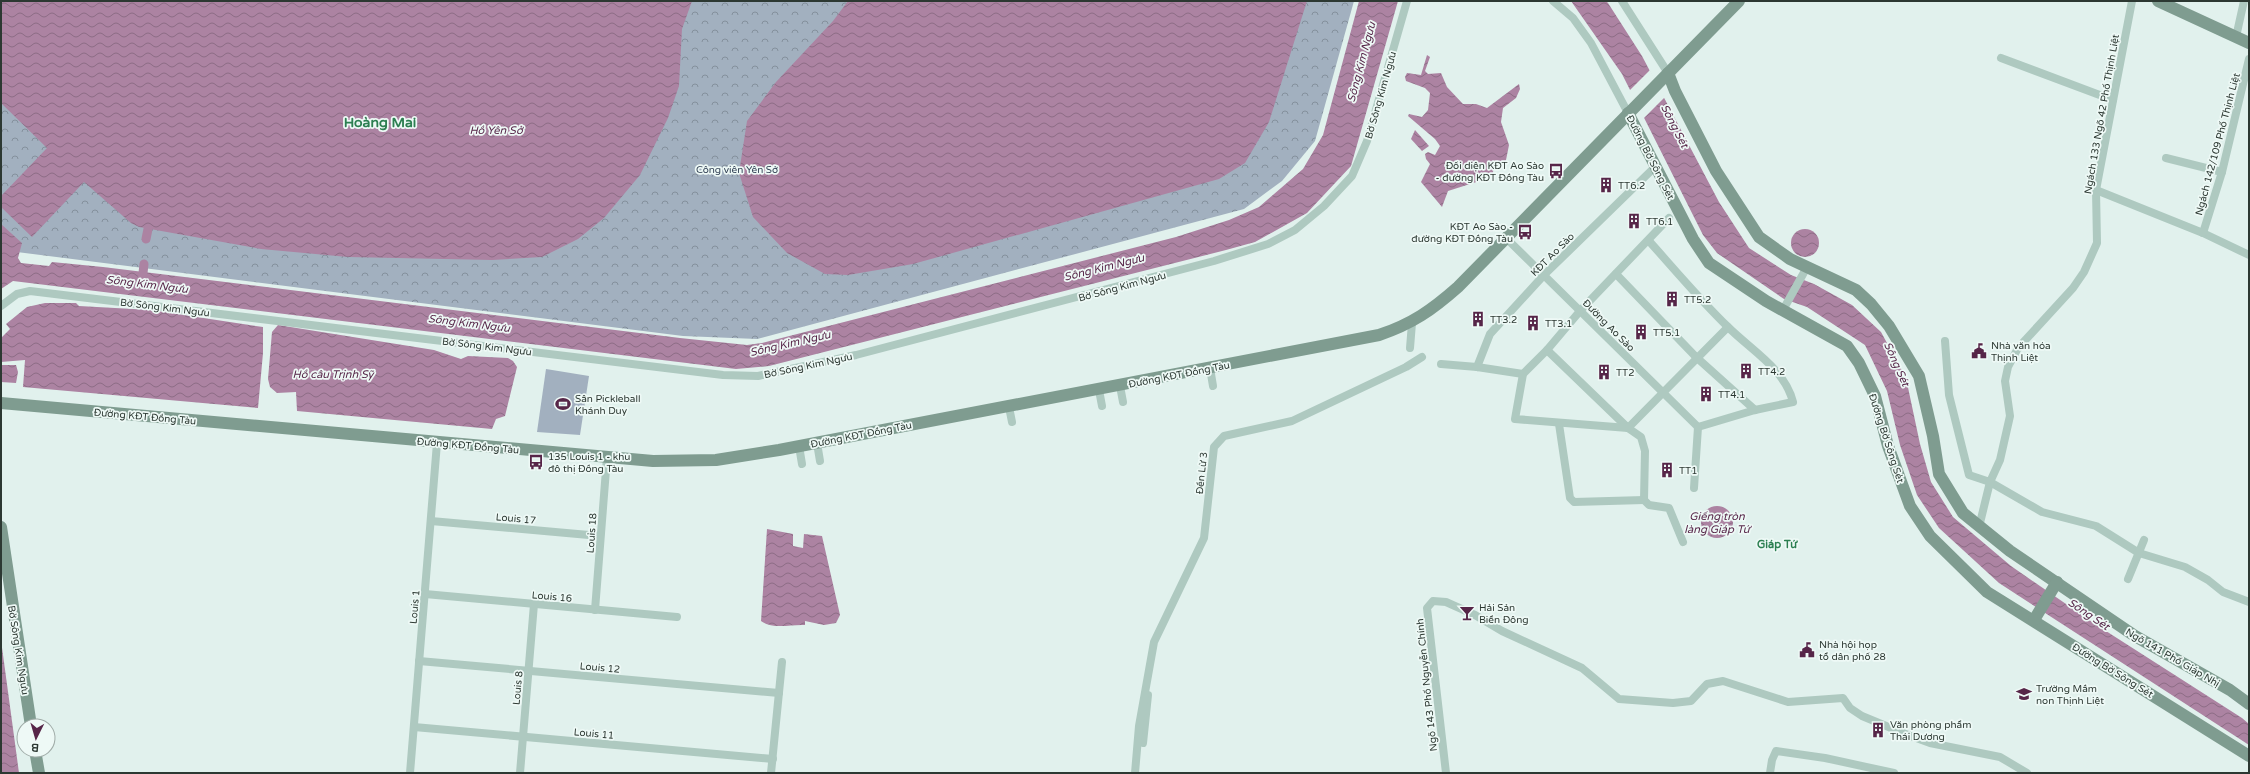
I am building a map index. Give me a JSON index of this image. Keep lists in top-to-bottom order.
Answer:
{
  "streets": {
    "street": [
      "Bờ Sông Kim Ngưu",
      "Ngách 133 Ngõ 42 Phố Thịnh Liệt",
      "Ngách 142/109 Phố Thịnh Liệt",
      "Đường Bờ Sông Sét",
      "KĐT Ao Sào",
      "Đường Ao Sào",
      "Đường KĐT Đồng Tàu",
      "Đền Lừ 3",
      "Louis 17",
      "Louis 18",
      "Louis 16",
      "Louis 1",
      "Ngõ 141 Phố Giáp Nhị",
      "Louis 12",
      "Ngõ 143 Phố Nguyễn Chính",
      "Louis 8",
      "Louis 11"
    ]
  },
  "crossings": [
    ["Đường Bờ Sông Sét", "KĐT Ao Sào"],
    ["Đường Bờ Sông Sét", "Đường KĐT Đồng Tàu"],
    ["KĐT Ao Sào", "Đường Ao Sào"],
    ["Đường Ao Sào", "Đường KĐT Đồng Tàu"],
    ["Đường KĐT Đồng Tàu", "Louis 18"],
    ["Đường KĐT Đồng Tàu", "Louis 1"],
    ["Louis 17", "Louis 18"],
    ["Louis 17", "Louis 1"],
    ["Louis 18", "Louis 16"],
    ["Louis 16", "Louis 1"],
    ["Louis 16", "Louis 8"],
    ["Louis 1", "Louis 12"],
    ["Louis 1", "Louis 11"],
    ["Louis 12", "Louis 8"],
    ["Louis 8", "Louis 11"]
  ],
  "districts": ["Hoàng Mai", "Giáp Tứ"],
  "water": [
    "Sông Kim Ngưu",
    "Sông Sét",
    "Hồ Yên Sở",
    "Hồ câu Trịnh Sỹ",
    "Giếng tròn làng Giáp Tứ"
  ],
  "parks": ["Công viên Yên Sở"],
  "places": {
    "bus stop": ["Đối diện KĐT Ao Sào - đường KĐT Đồng Tàu", "KĐT Ao Sào - đường KĐT Đồng Tàu", "135 Louis 1 - khu đô thị Đồng Tàu"],
    "building": [
      "TT6.2",
      "TT6.1",
      "TT5.2",
      "TT3.2",
      "TT3.1",
      "TT5.1",
      "TT4.2",
      "TT2",
      "TT4.1",
      "TT1",
      "Văn phòng phẩm Thái Dương"
    ],
    "public building": ["Nhà văn hóa Thịnh Liệt", "Nhà hội họp tổ dân phố 28"],
    "sports": ["Sân Pickleball Khánh Duy"],
    "bar": ["Hải Sản Biển Đông"],
    "school or university": ["Trường Mầm non Thịnh Liệt"]
  },
  "north": "bottom"
}
